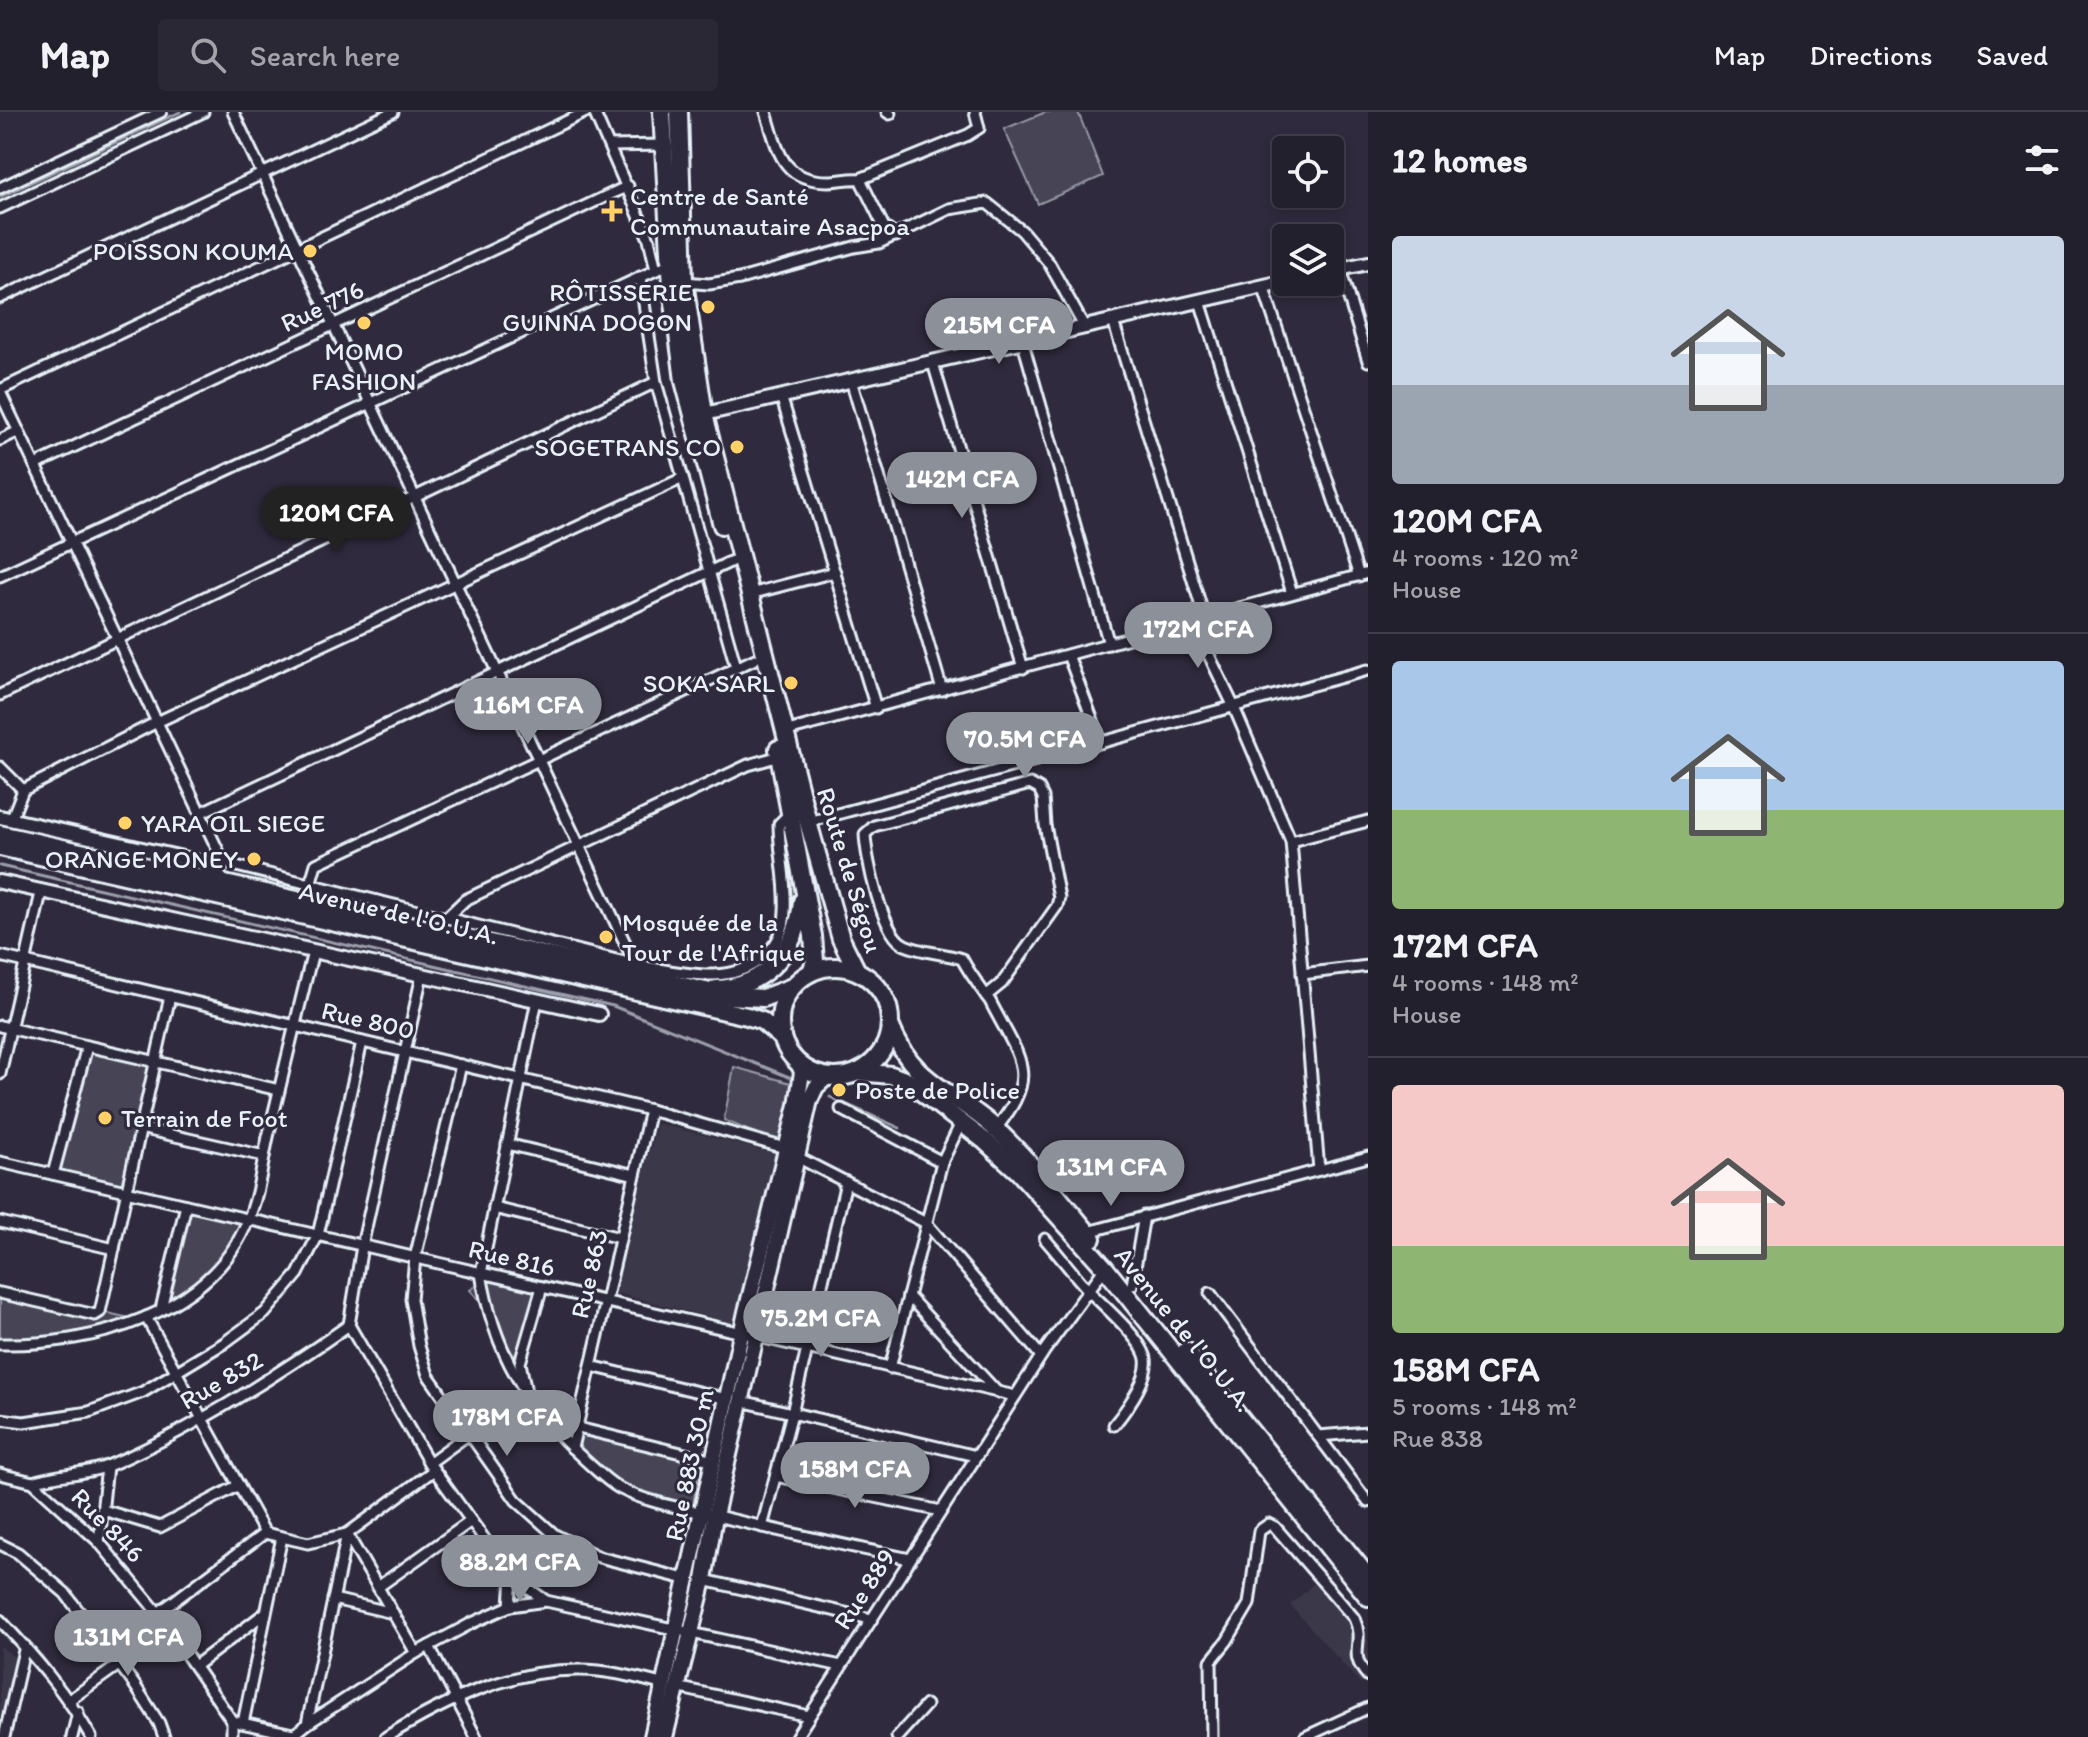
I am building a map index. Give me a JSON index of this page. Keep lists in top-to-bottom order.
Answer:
{
  "streets": {
    "highway": ["Route de Ségou", "Avenue de l'O.U.A."],
    "main road": ["Rue 883 30 m"],
    "street": [
      "Rue 776",
      "Rue 800",
      "Rue 816",
      "Rue 863",
      "Rue 832",
      "Rue 846",
      "Rue 889"
    ]
  },
  "crossings": [
    ["Route de Ségou", "Avenue de l'O.U.A."],
    ["Avenue de l'O.U.A.", "Rue 889"],
    ["Rue 800", "Rue 863"],
    ["Rue 800", "Rue 883 30 m"],
    ["Rue 816", "Rue 863"],
    ["Rue 816", "Rue 883 30 m"],
    ["Rue 816", "Rue 889"],
    ["Rue 832", "Rue 846"]
  ],
  "places": {
    "health": ["Centre de Santé Communautaire Asacpoa"],
    "other": [
      "POISSON KOUMA",
      "RÔTISSERIE GUINNA DOGON",
      "MOMO FASHION",
      "SOGETRANS CO",
      "SOKA SARL",
      "YARA OIL SIEGE",
      "ORANGE MONEY",
      "Mosquée de la Tour de l'Afrique",
      "Poste de Police",
      "Terrain de Foot"
    ]
  },
  "page": {
    "header": "Map",
    "search": "Search here",
    "nav": ["Map", "Directions", "Saved"],
    "heading": "12 homes",
    "list": [
      {
        "name": "120M CFA",
        "note": "4 rooms · 120 m² · House"
      },
      {
        "name": "172M CFA",
        "note": "4 rooms · 148 m² · House"
      },
      {
        "name": "158M CFA",
        "note": "5 rooms · 148 m² · Rue 838"
      }
    ],
    "price": [
      "215M CFA",
      "142M CFA",
      "120M CFA",
      "172M CFA",
      "116M CFA",
      "70.5M CFA",
      "131M CFA",
      "75.2M CFA",
      "178M CFA",
      "158M CFA",
      "88.2M CFA",
      "131M CFA"
    ]
  }
}
